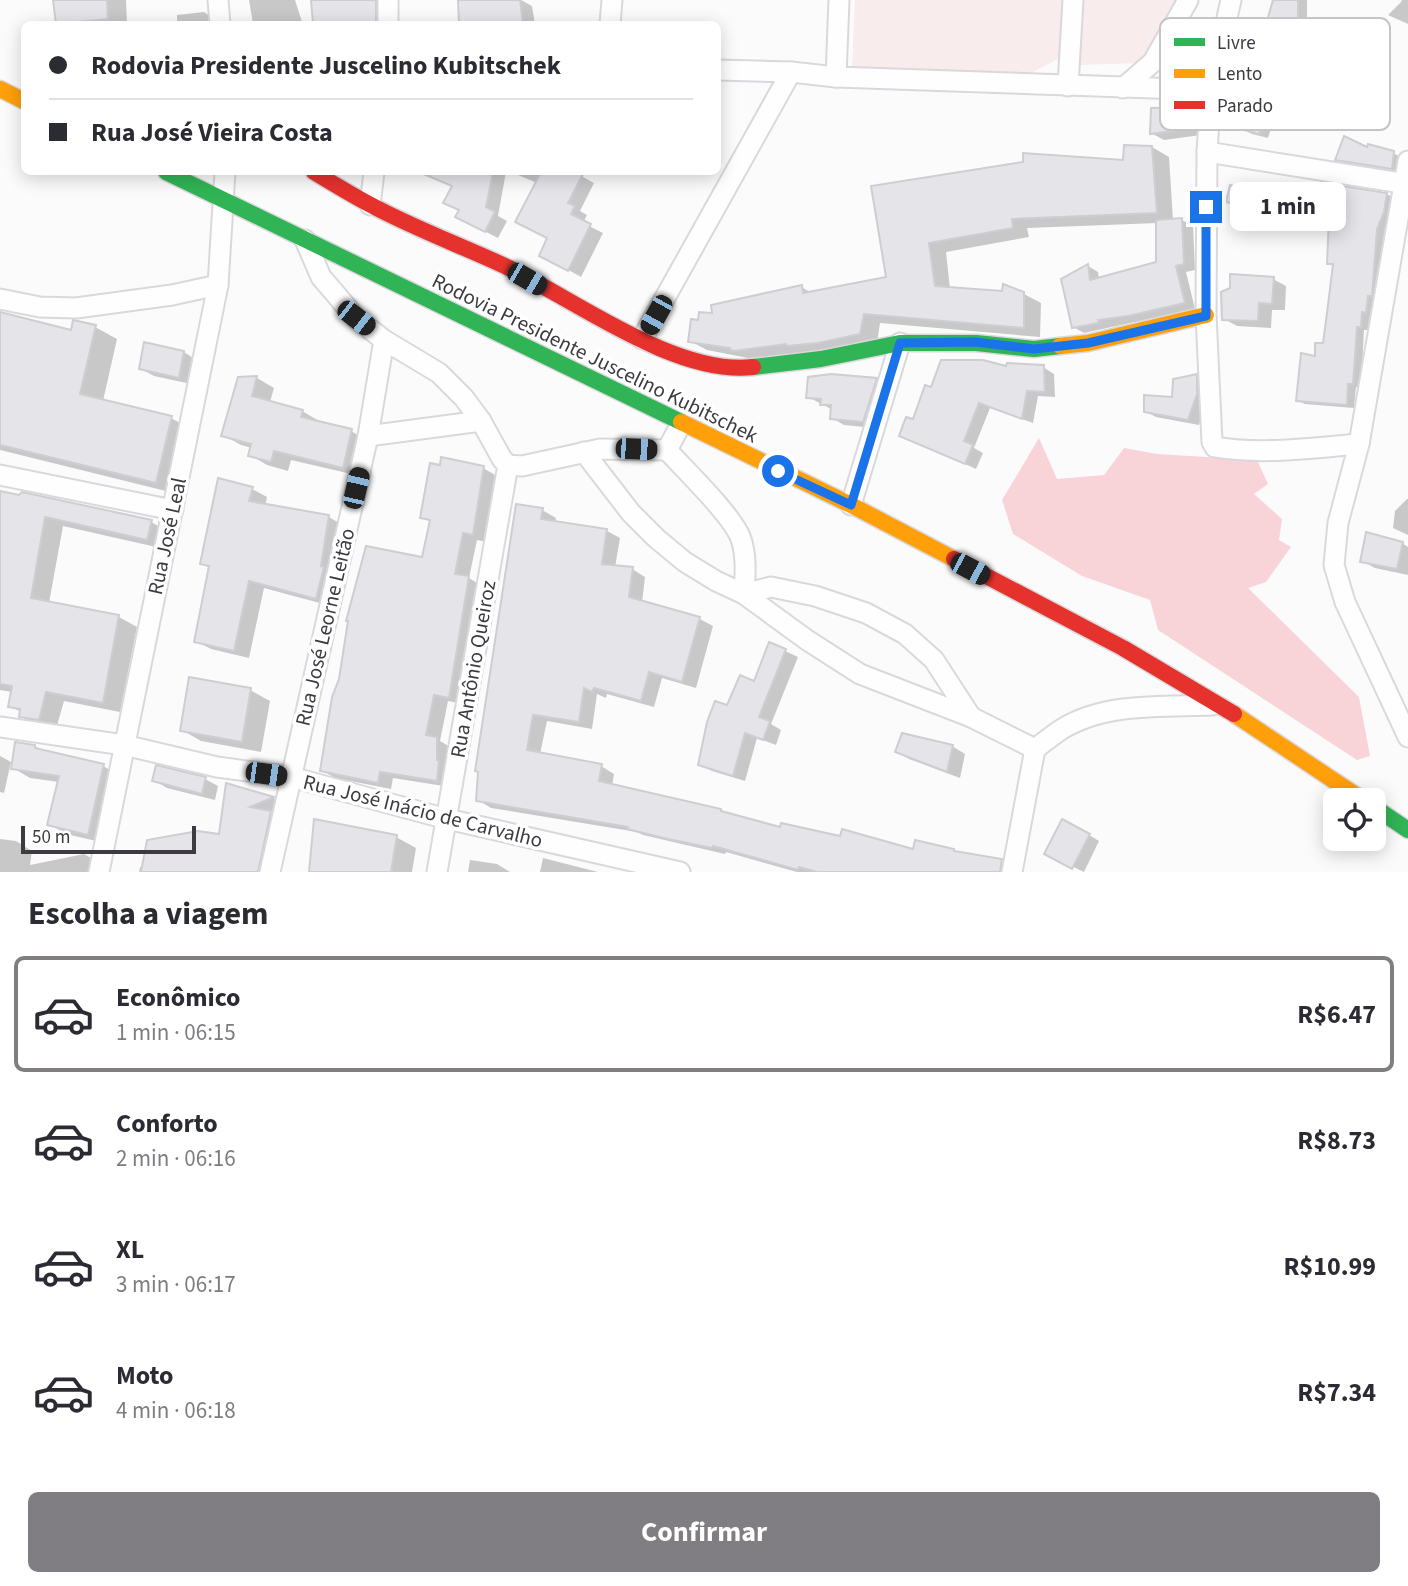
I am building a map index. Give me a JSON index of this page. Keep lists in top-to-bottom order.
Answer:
{
  "streets": {
    "main road": ["Rodovia Presidente Juscelino Kubitschek"],
    "street": [
      "Rua José Leal",
      "Rua José Leorne Leitão",
      "Rua Antônio Queiroz",
      "Rua José Inácio de Carvalho"
    ]
  },
  "crossings": [
    ["Rodovia Presidente Juscelino Kubitschek", "Rua José Leal"],
    ["Rua José Leal", "Rua José Inácio de Carvalho"],
    ["Rua José Leorne Leitão", "Rua José Inácio de Carvalho"],
    ["Rua Antônio Queiroz", "Rua José Inácio de Carvalho"]
  ],
  "legend": ["Livre", "Lento", "Parado"],
  "scale_bar": "50 m",
  "page": {
    "banner": ["Rodovia Presidente Juscelino Kubitschek", "Rua José Vieira Costa"],
    "bubble": "1 min",
    "scale": "50 m",
    "heading": "Escolha a viagem",
    "list": [
      {
        "name": "Econômico",
        "note": "1 min · 06:15",
        "value": "R$6.47"
      },
      {
        "name": "Conforto",
        "note": "2 min · 06:16",
        "value": "R$8.73"
      },
      {
        "name": "XL",
        "note": "3 min · 06:17",
        "value": "R$10.99"
      },
      {
        "name": "Moto",
        "note": "4 min · 06:18",
        "value": "R$7.34"
      }
    ],
    "buttons": "Confirmar"
  }
}
